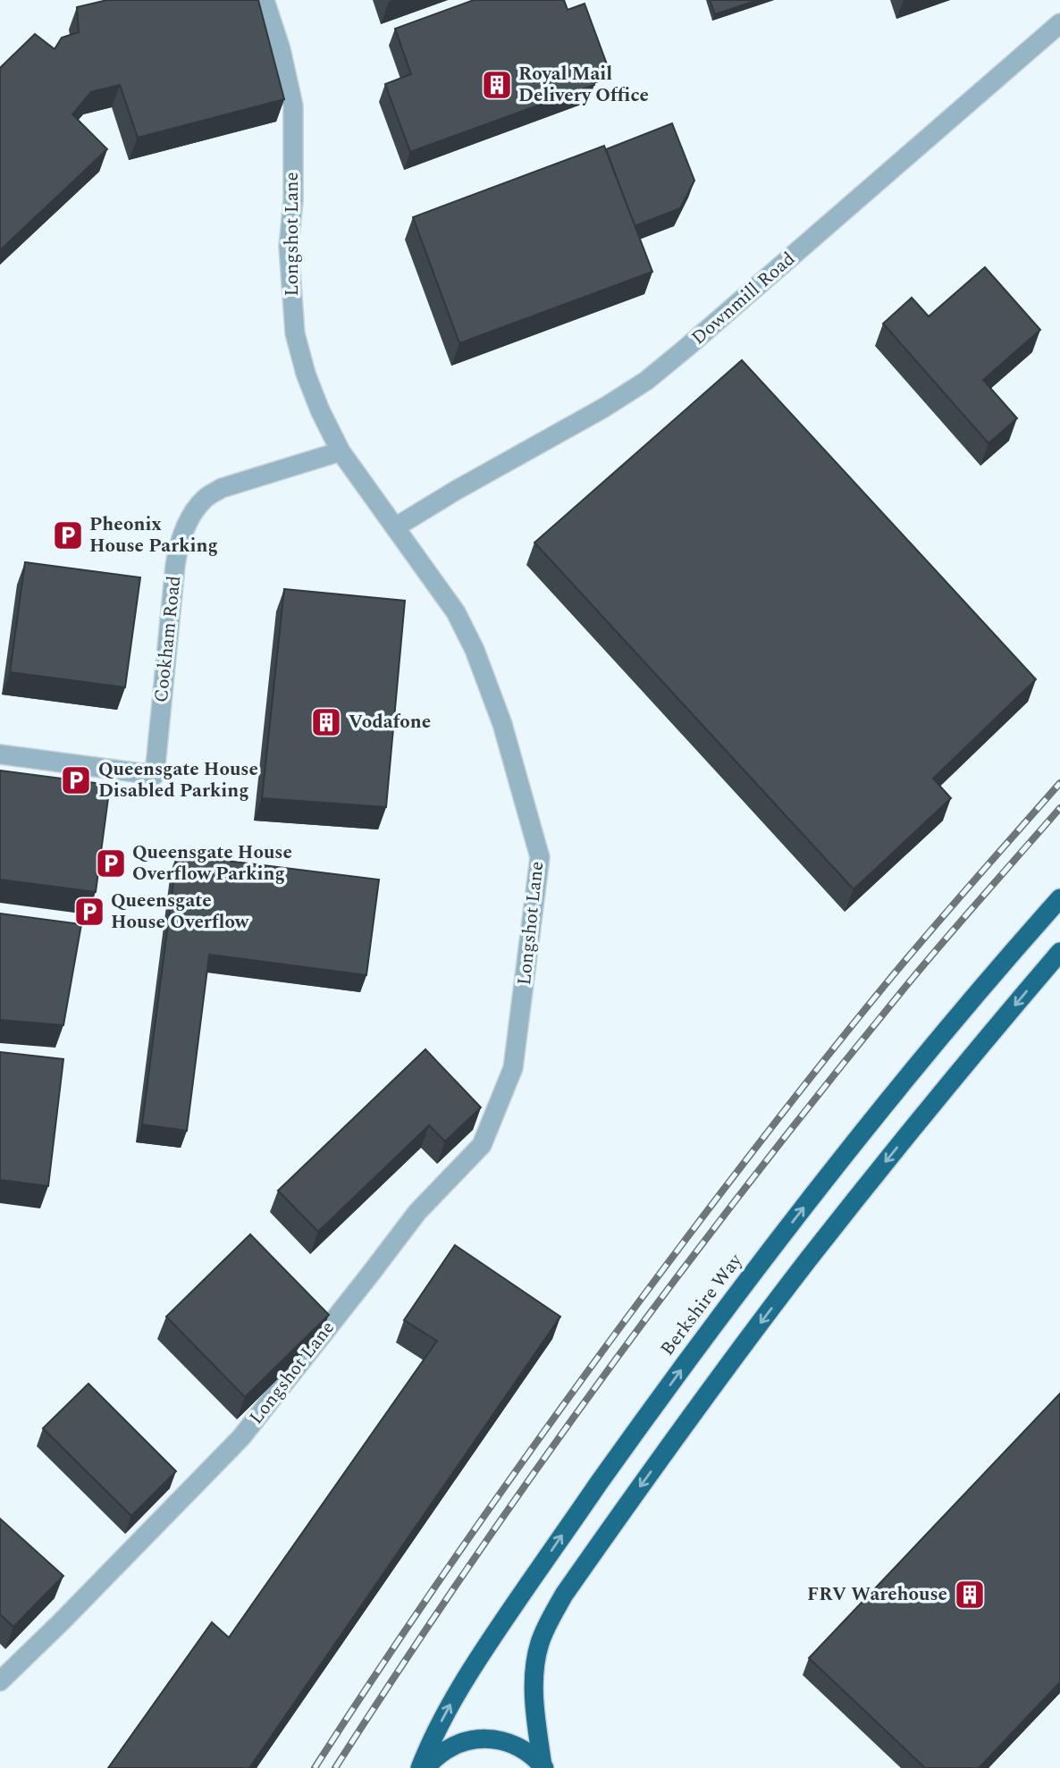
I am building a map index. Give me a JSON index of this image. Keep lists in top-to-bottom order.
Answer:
{
  "streets": {
    "highway": ["Berkshire Way"],
    "street": ["Longshot Lane", "Downmill Road", "Cookham Road"]
  },
  "crossings": [
    ["Longshot Lane", "Downmill Road"],
    ["Longshot Lane", "Cookham Road"]
  ],
  "places": {
    "building": ["Royal Mail Delivery Office", "Vodafone", "FRV Warehouse"],
    "parking": [
      "Pheonix House Parking",
      "Queensgate House Disabled Parking",
      "Queensgate House Overflow Parking",
      "Queensgate House Overflow"
    ]
  }
}
